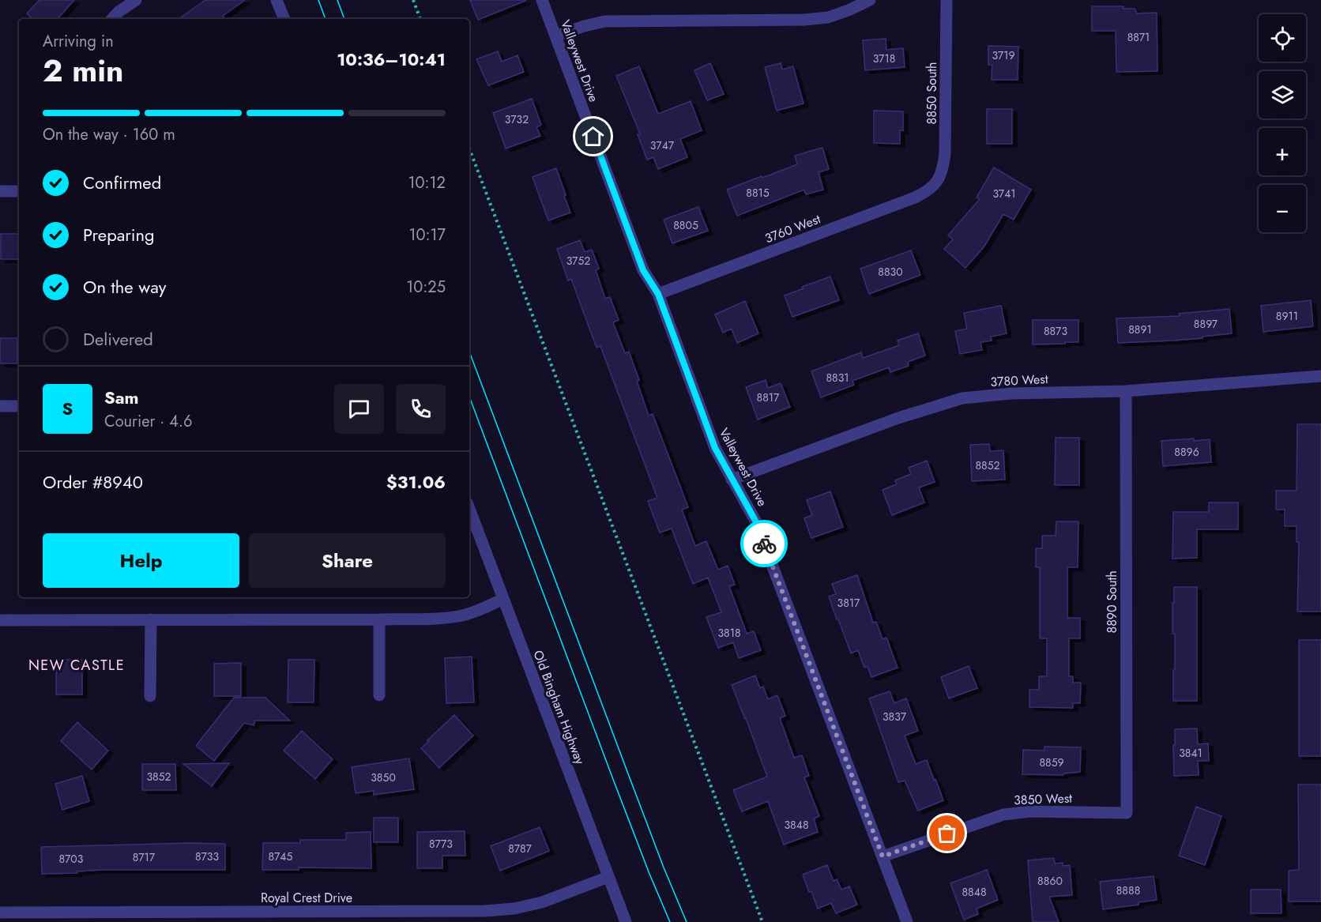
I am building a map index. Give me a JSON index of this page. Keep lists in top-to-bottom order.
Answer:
{
  "streets": {
    "street": [
      "Valleywest Drive",
      "8850 South",
      "3760 West",
      "3780 West",
      "8890 South",
      "Old Bingham Highway",
      "3850 West",
      "Royal Crest Drive"
    ]
  },
  "crossings": [
    ["Valleywest Drive", "3760 West"],
    ["Valleywest Drive", "3780 West"],
    ["Valleywest Drive", "3850 West"],
    ["8850 South", "3760 West"],
    ["3780 West", "8890 South"],
    ["8890 South", "3850 West"],
    ["Old Bingham Highway", "Royal Crest Drive"]
  ],
  "districts": ["NEW CASTLE"],
  "house_numbers": [
    "8871",
    "3719",
    "3718",
    "3732",
    "3747",
    "8815",
    "3741",
    "8805",
    "3752",
    "8830",
    "8911",
    "8897",
    "8891",
    "8873",
    "8831",
    "8817",
    "8896",
    "8852",
    "3817",
    "3818",
    "3837",
    "3841",
    "8859",
    "3852",
    "3850",
    "3848",
    "8773",
    "8787",
    "8733",
    "8745",
    "8717",
    "8703",
    "8860",
    "8888",
    "8848"
  ],
  "page": {
    "map_buttons": ["+", "−"],
    "heading": ["2 min", "Arriving in", "10:36–10:41"],
    "panel": [
      "Sam",
      "Courier · 4.6",
      "Order #8940",
      "$31.06"
    ],
    "bar": "On the way · 160 m",
    "list": [
      ["Confirmed", "10:12"],
      ["Preparing", "10:17"],
      ["On the way", "10:25"],
      "Delivered"
    ],
    "round": "S",
    "buttons": ["Help", "Share"]
  }
}
